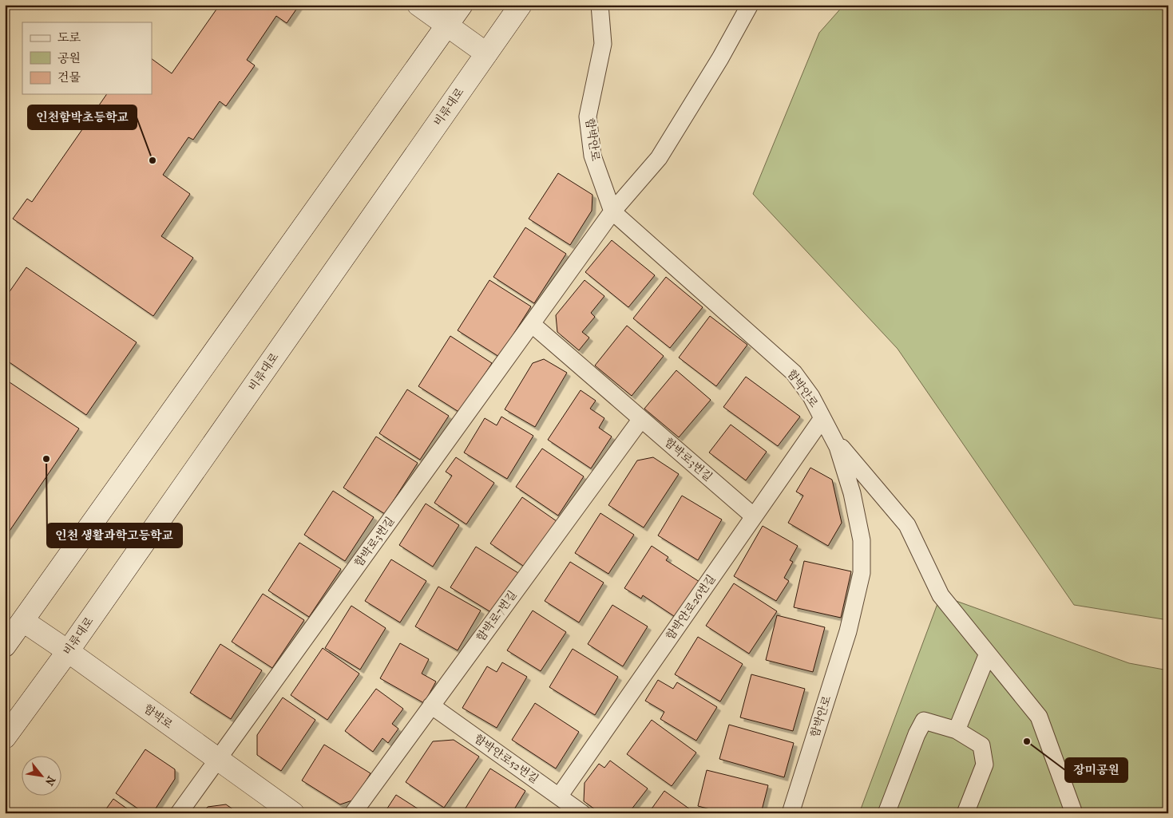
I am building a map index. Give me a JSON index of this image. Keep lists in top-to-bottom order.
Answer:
{
  "streets": {
    "main road": ["비류대로", "함박로"],
    "lane": [
      "함박안로",
      "함박로3번길",
      "함박안로26번길",
      "함박로7번길",
      "함박안로52번길"
    ]
  },
  "crossings": [
    ["비류대로", "함박로"],
    ["함박안로", "함박로3번길"],
    ["함박안로", "함박안로26번길"],
    ["함박로3번길", "함박안로26번길"],
    ["함박로3번길", "함박로7번길"],
    ["함박로3번길", "함박로"],
    ["함박안로26번길", "함박안로52번길"],
    ["함박로7번길", "함박안로52번길"]
  ],
  "places": ["인천함박초등학교", "인천 생활과학고등학교", "장미공원"],
  "legend": ["도로", "공원", "건물"],
  "north": "bottom right"
}
